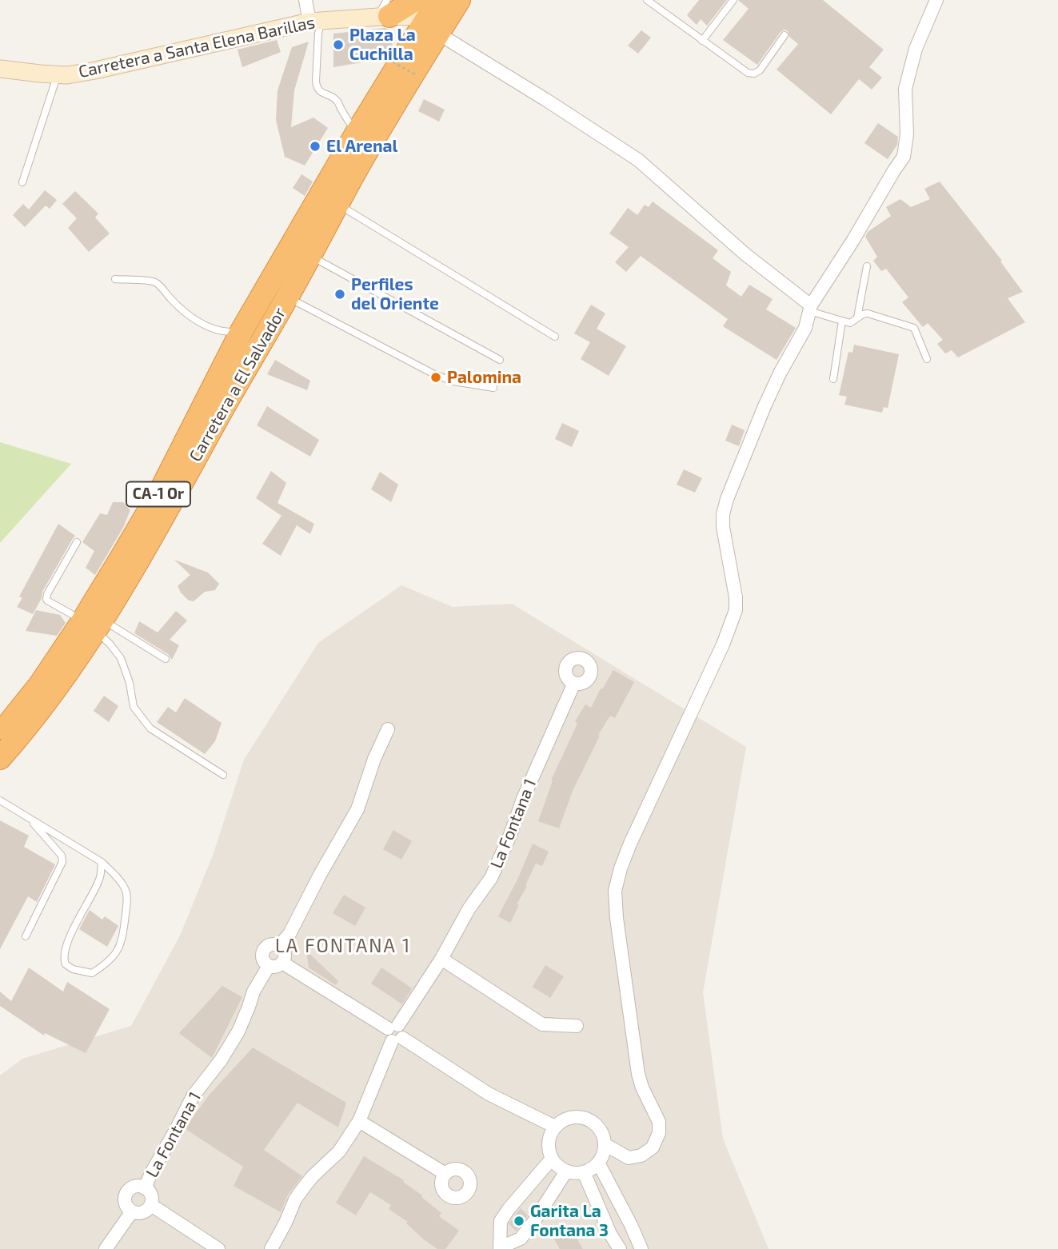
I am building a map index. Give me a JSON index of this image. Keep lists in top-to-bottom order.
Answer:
{
  "streets": {
    "highway": ["Carretera a El Salvador", "CA-1 Or"],
    "main road": ["Carretera a Santa Elena Barillas"],
    "street": ["La Fontana 1"]
  },
  "districts": ["LA FONTANA 1"],
  "places": [
    "Plaza La Cuchilla",
    "El Arenal",
    "Perfiles del Oriente",
    "Palomina",
    "Garita La Fontana 3"
  ]
}
